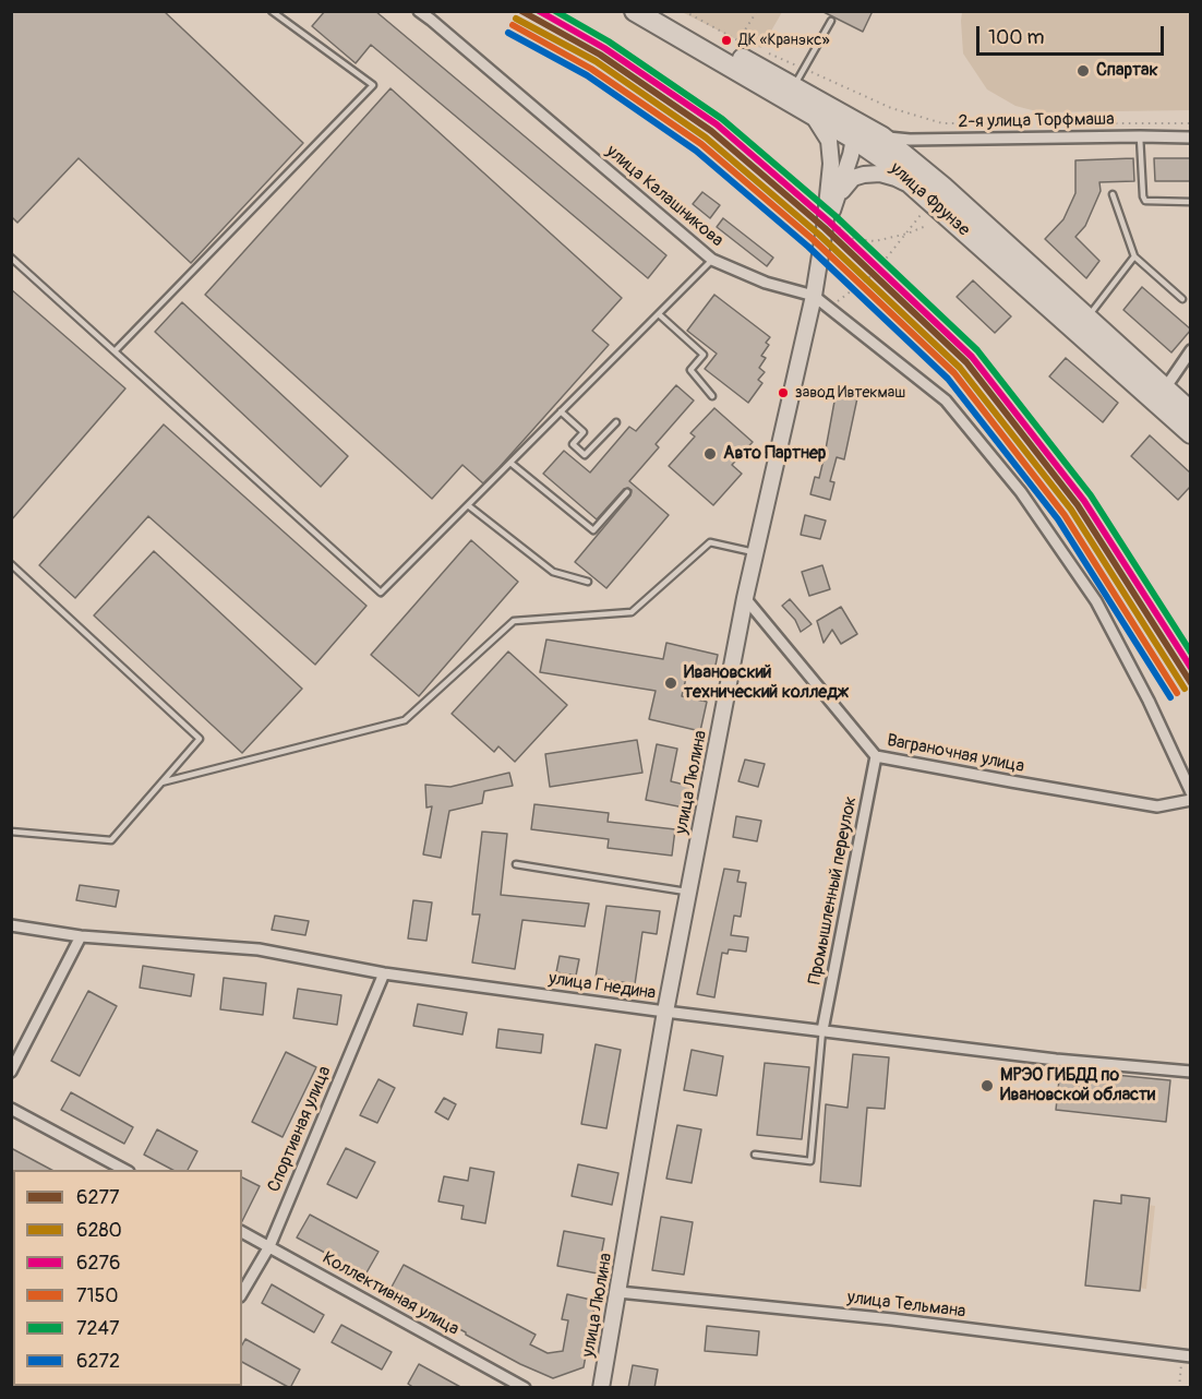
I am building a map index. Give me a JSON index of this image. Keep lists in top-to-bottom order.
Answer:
{
  "streets": {
    "highway": ["улица Фрунзе"],
    "main road": ["улица Люлина"],
    "street": [
      "2-я улица Торфмаша",
      "улица Калашникова",
      "Ваграночная улица",
      "Промышленный переулок",
      "улица Гнедина",
      "Спортивная улица",
      "Коллективная улица",
      "улица Тельмана"
    ]
  },
  "crossings": [
    ["2-я улица Торфмаша", "улица Фрунзе"],
    ["улица Калашникова", "улица Люлина"],
    ["улица Фрунзе", "улица Люлина"],
    ["Ваграночная улица", "улица Люлина"],
    ["Ваграночная улица", "Промышленный переулок"],
    ["улица Люлина", "улица Гнедина"],
    ["улица Люлина", "улица Тельмана"],
    ["Промышленный переулок", "улица Гнедина"],
    ["улица Гнедина", "Спортивная улица"],
    ["Спортивная улица", "Коллективная улица"]
  ],
  "places": [
    "ДК «Кранэкс»",
    "Спартак",
    "завод Ивтекмаш",
    "Авто Партнер",
    "Ивановский технический колледж",
    "МРЭО ГИБДД по Ивановской области"
  ],
  "lines": [
    "transit line 6277",
    "transit line 6276",
    "transit line 7247",
    "transit line 6280",
    "transit line 7150",
    "transit line 6272"
  ],
  "legend": [
    "6277",
    "6280",
    "6276",
    "7150",
    "7247",
    "6272"
  ],
  "scale_bar": "100 m"
}
